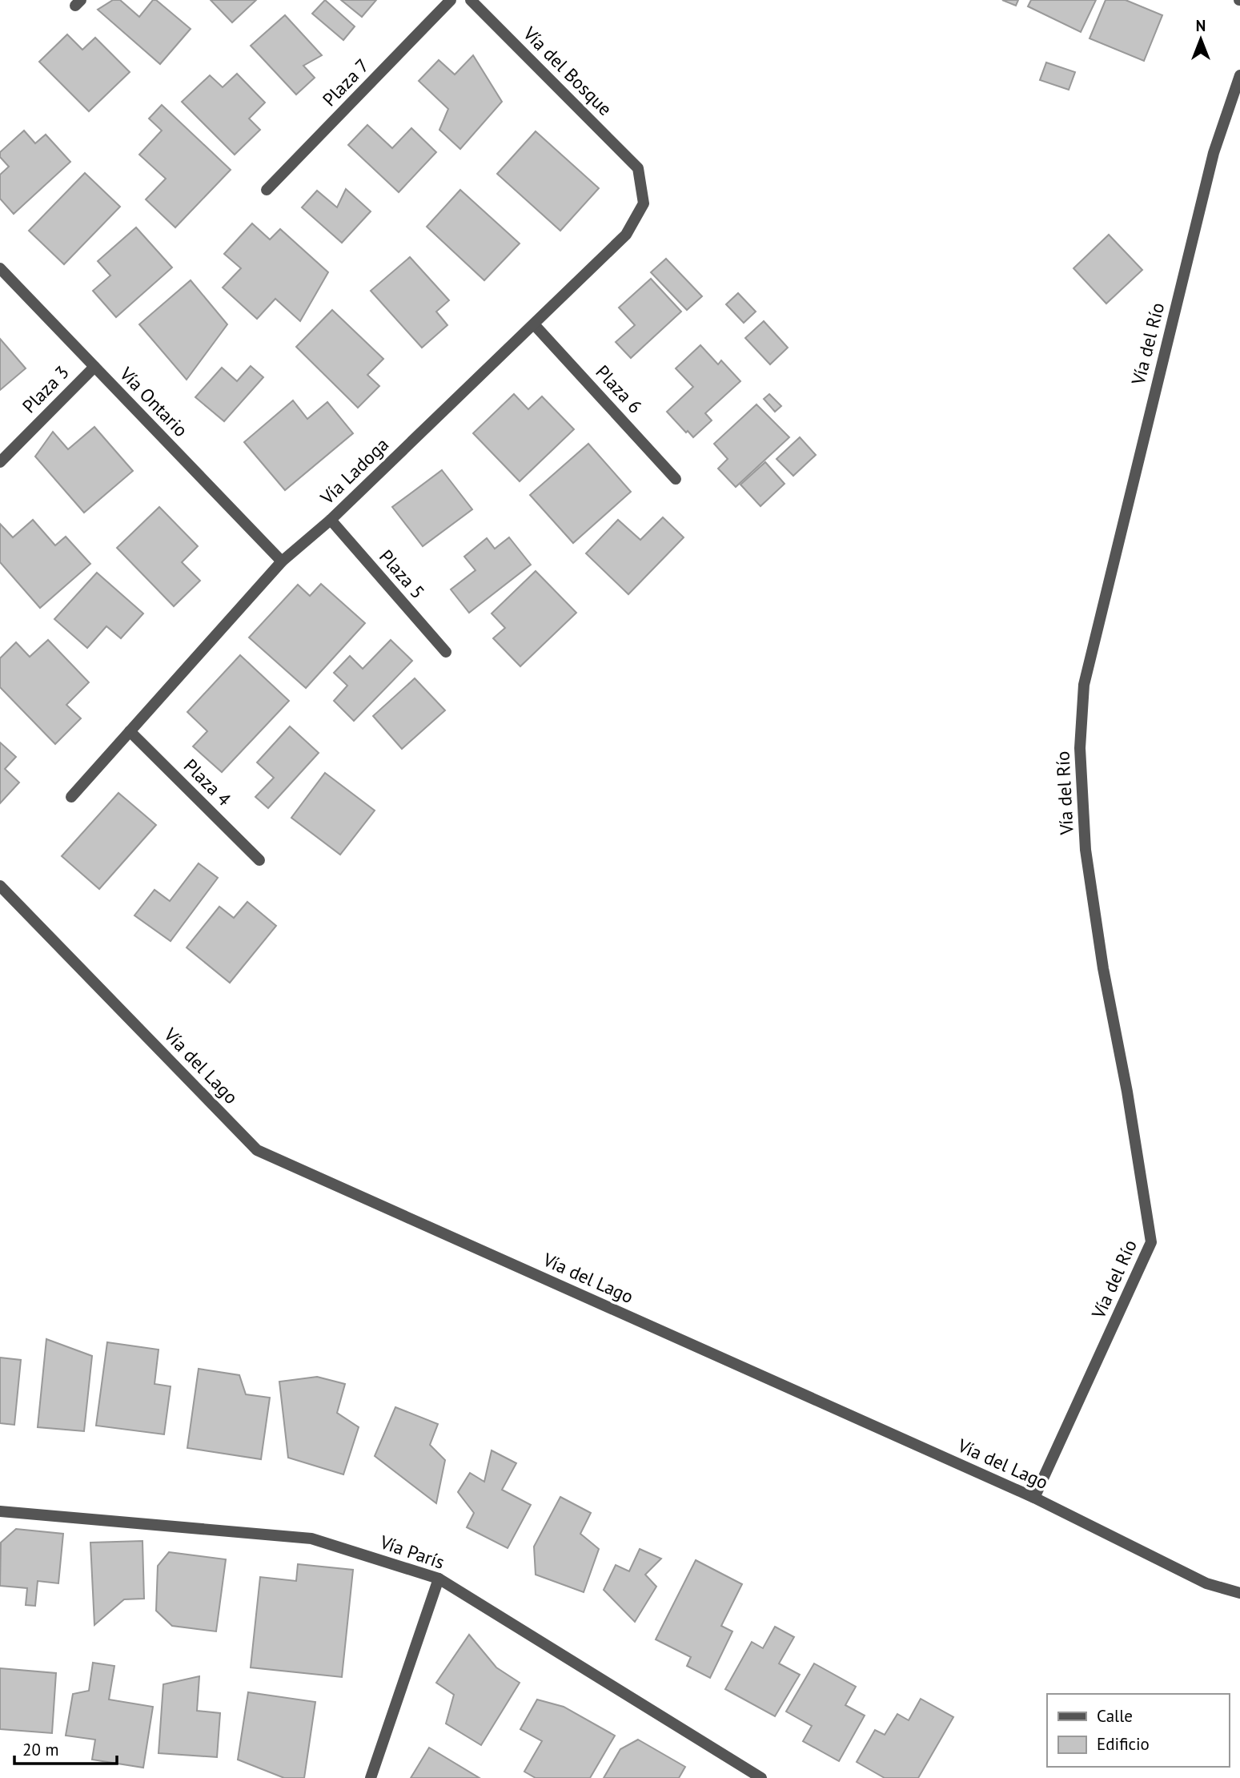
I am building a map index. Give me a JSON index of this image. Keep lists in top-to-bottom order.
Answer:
{
  "streets": {
    "street": [
      "Vía del Bosque",
      "Plaza 7",
      "Vía del Río",
      "Plaza 3",
      "Plaza 6",
      "Vía Ontario",
      "Vía Ladoga",
      "Plaza 5",
      "Plaza 4",
      "Vía del Lago",
      "Vía París"
    ]
  },
  "crossings": [
    ["Vía del Bosque", "Vía Ladoga"],
    ["Vía del Río", "Vía del Lago"],
    ["Plaza 3", "Vía Ontario"],
    ["Plaza 6", "Vía Ladoga"],
    ["Vía Ontario", "Vía Ladoga"],
    ["Vía Ladoga", "Plaza 5"],
    ["Vía Ladoga", "Plaza 4"]
  ],
  "legend": ["Calle", "Edificio"],
  "scale_bar": "20 m",
  "north": "top"
}
